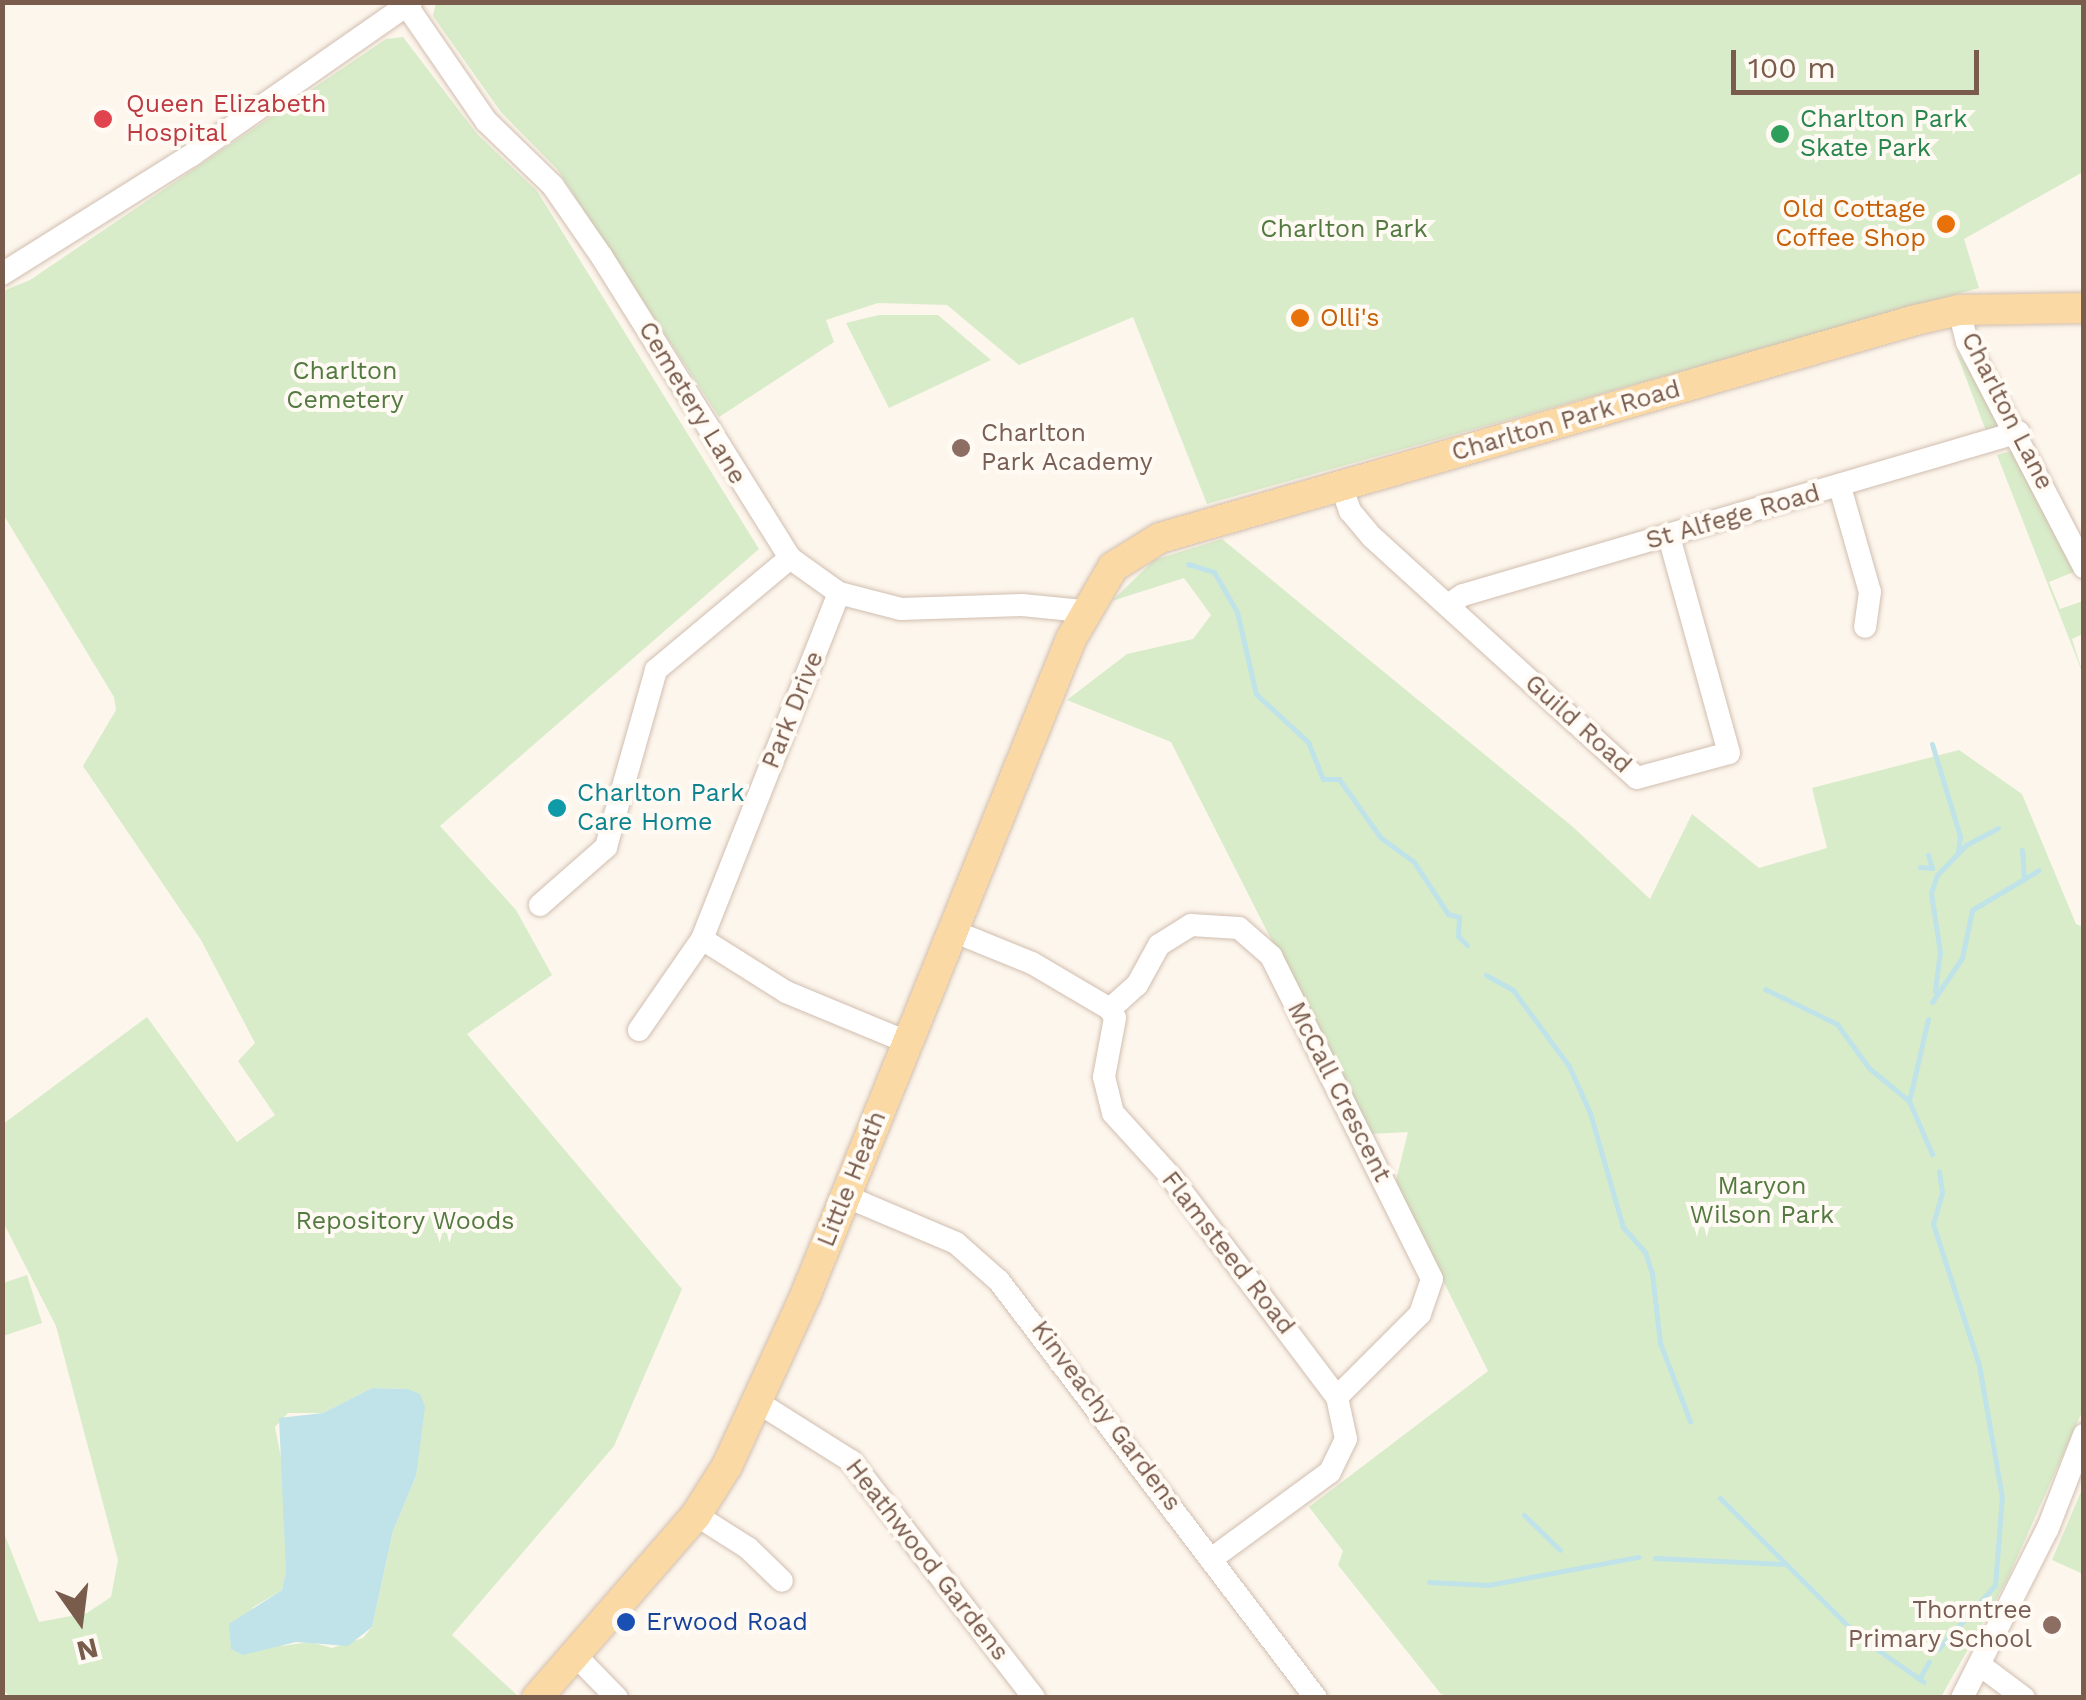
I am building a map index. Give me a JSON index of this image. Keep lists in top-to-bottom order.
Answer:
{
  "streets": {
    "main road": ["Charlton Park Road", "Little Heath"],
    "street": [
      "Cemetery Lane",
      "Charlton Lane",
      "St Alfege Road",
      "Park Drive",
      "Guild Road",
      "McCall Crescent",
      "Flamsteed Road",
      "Kinveachy Gardens",
      "Heathwood Gardens"
    ]
  },
  "crossings": [
    ["Cemetery Lane", "Charlton Park Road"],
    ["Cemetery Lane", "Park Drive"],
    ["Cemetery Lane", "Little Heath"],
    ["Charlton Lane", "Charlton Park Road"],
    ["Charlton Lane", "St Alfege Road"],
    ["Charlton Park Road", "Guild Road"],
    ["Charlton Park Road", "Little Heath"],
    ["St Alfege Road", "Guild Road"],
    ["McCall Crescent", "Flamsteed Road"],
    ["Little Heath", "Kinveachy Gardens"],
    ["Little Heath", "Heathwood Gardens"],
    ["Flamsteed Road", "Kinveachy Gardens"]
  ],
  "parks": [
    "Charlton Park",
    "Charlton Cemetery",
    "Maryon Wilson Park",
    "Repository Woods"
  ],
  "places": [
    "Queen Elizabeth Hospital",
    "Charlton Park Skate Park",
    "Old Cottage Coffee Shop",
    "Olli's",
    "Charlton Park Academy",
    "Charlton Park Care Home",
    "Erwood Road",
    "Thorntree Primary School"
  ],
  "scale_bar": "100 m",
  "north": "bottom"
}
